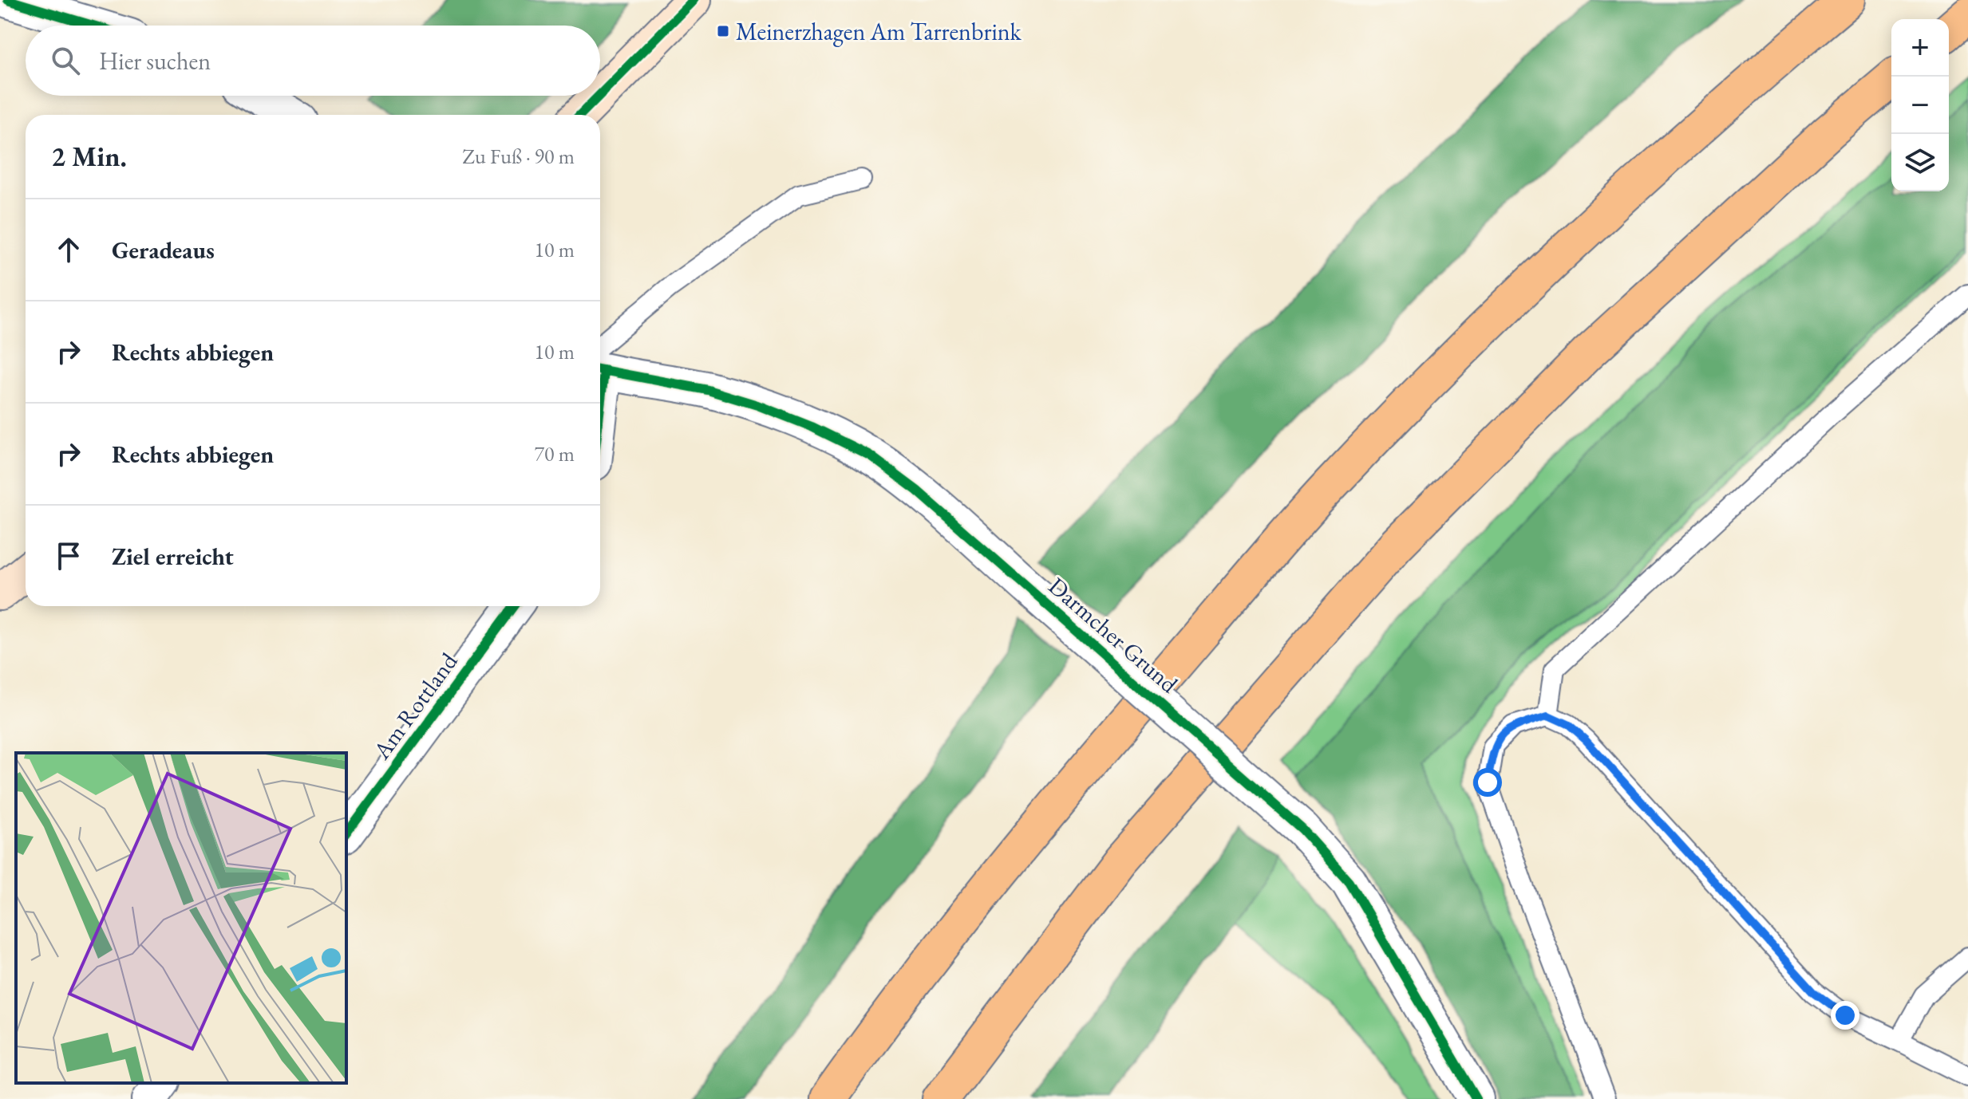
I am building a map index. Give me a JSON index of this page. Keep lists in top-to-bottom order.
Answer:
{
  "streets": {
    "street": ["Darmcher Grund", "Am Rottland"]
  },
  "places": {
    "transit": ["Meinerzhagen Am Tarrenbrink"]
  },
  "page": {
    "map_buttons": ["+", "−"],
    "search": "Hier suchen",
    "heading": ["2 Min.", "Zu Fuß · 90 m"],
    "list": [
      ["Geradeaus", "10 m"],
      ["Rechts abbiegen", "10 m"],
      ["Rechts abbiegen", "70 m"],
      "Ziel erreicht"
    ]
  }
}
